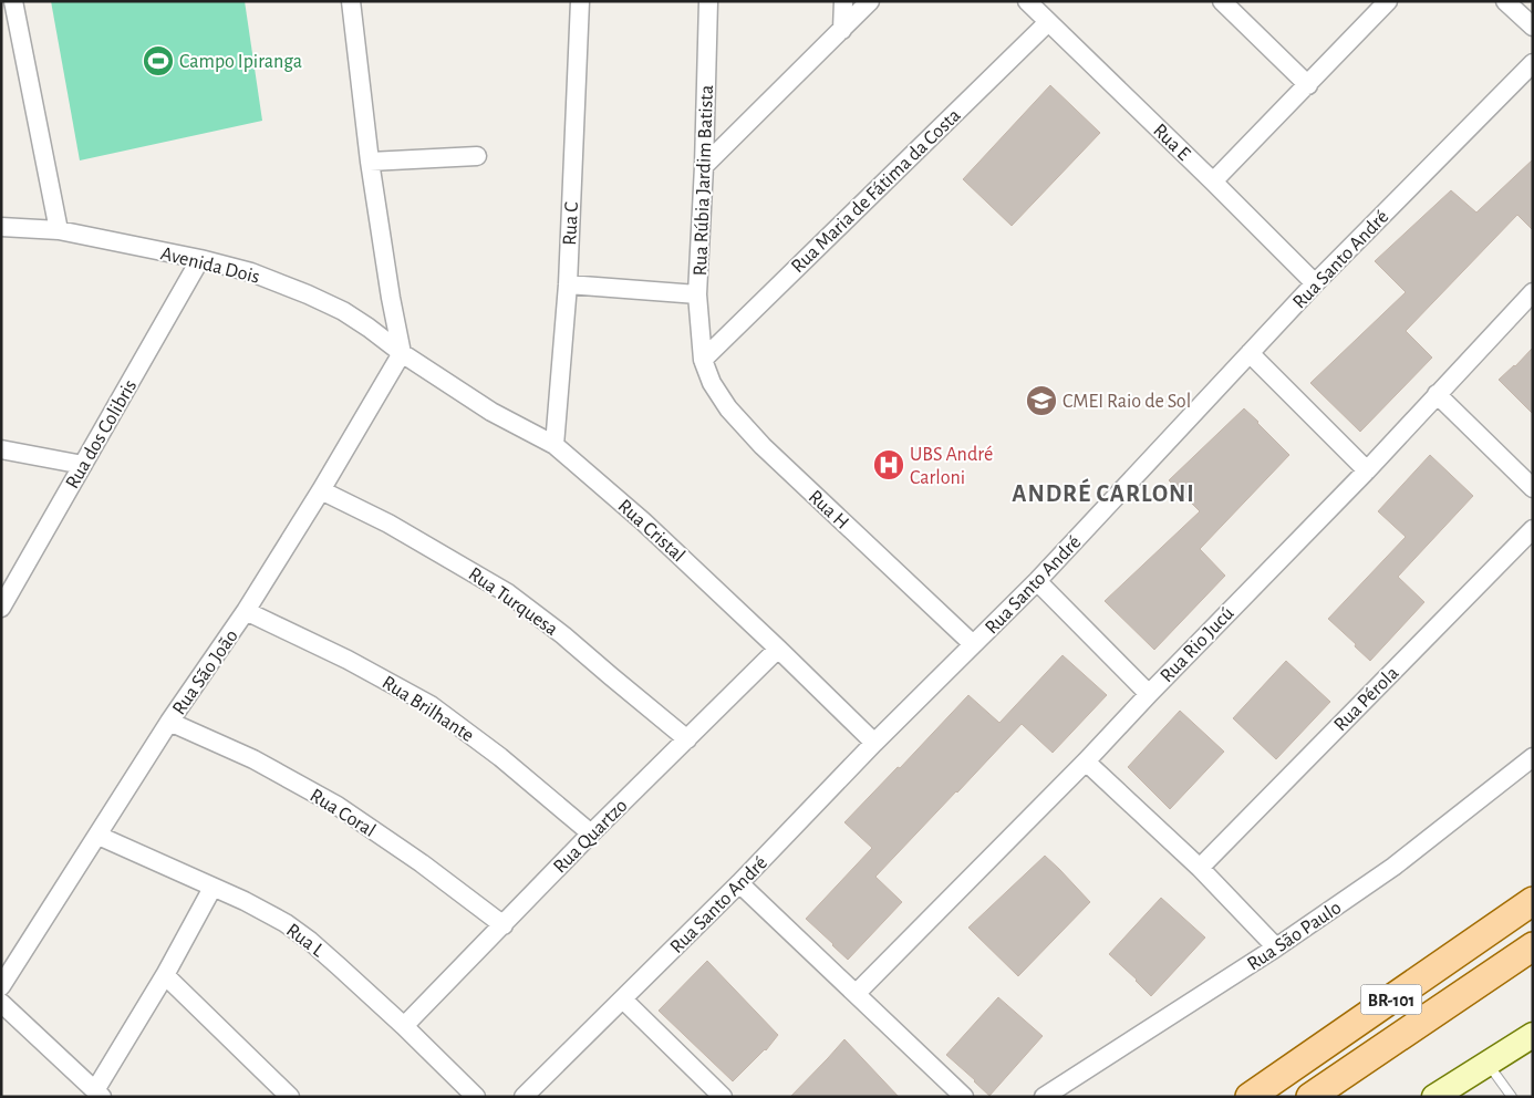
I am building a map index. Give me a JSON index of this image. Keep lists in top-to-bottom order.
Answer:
{
  "streets": {
    "main road": ["BR-101"],
    "street": [
      "Rua E",
      "Rua Rúbia Jardim Batista",
      "Rua Maria de Fátima da Costa",
      "Rua C",
      "Rua Santo André",
      "Avenida Dois",
      "Rua dos Colibris",
      "Rua H",
      "Rua Cristal",
      "Rua Turquesa",
      "Rua Rio Jucú",
      "Rua São João",
      "Rua Pérola",
      "Rua Brilhante",
      "Rua Coral",
      "Rua Quartzo",
      "Rua São Paulo",
      "Rua L"
    ]
  },
  "crossings": [
    ["Rua E", "Rua Maria de Fátima da Costa"],
    ["Rua E", "Rua Santo André"],
    ["Rua Rúbia Jardim Batista", "Rua Maria de Fátima da Costa"],
    ["Rua Rúbia Jardim Batista", "Rua H"],
    ["Rua Maria de Fátima da Costa", "Rua H"],
    ["Rua C", "Rua Cristal"],
    ["Rua Santo André", "Rua H"],
    ["Rua Santo André", "Rua Cristal"],
    ["Avenida Dois", "Rua dos Colibris"],
    ["Avenida Dois", "Rua Cristal"],
    ["Avenida Dois", "Rua São João"],
    ["Rua Cristal", "Rua São João"],
    ["Rua Cristal", "Rua Quartzo"],
    ["Rua Turquesa", "Rua São João"],
    ["Rua Turquesa", "Rua Quartzo"],
    ["Rua São João", "Rua Brilhante"],
    ["Rua São João", "Rua Coral"],
    ["Rua São João", "Rua L"],
    ["Rua Brilhante", "Rua Quartzo"],
    ["Rua Coral", "Rua Quartzo"],
    ["Rua Quartzo", "Rua L"]
  ],
  "districts": ["ANDRÉ CARLONI"],
  "places": {
    "sports": ["Campo Ipiranga"],
    "school or university": ["CMEI Raio de Sol"],
    "hospital": ["UBS André Carloni"]
  }
}
